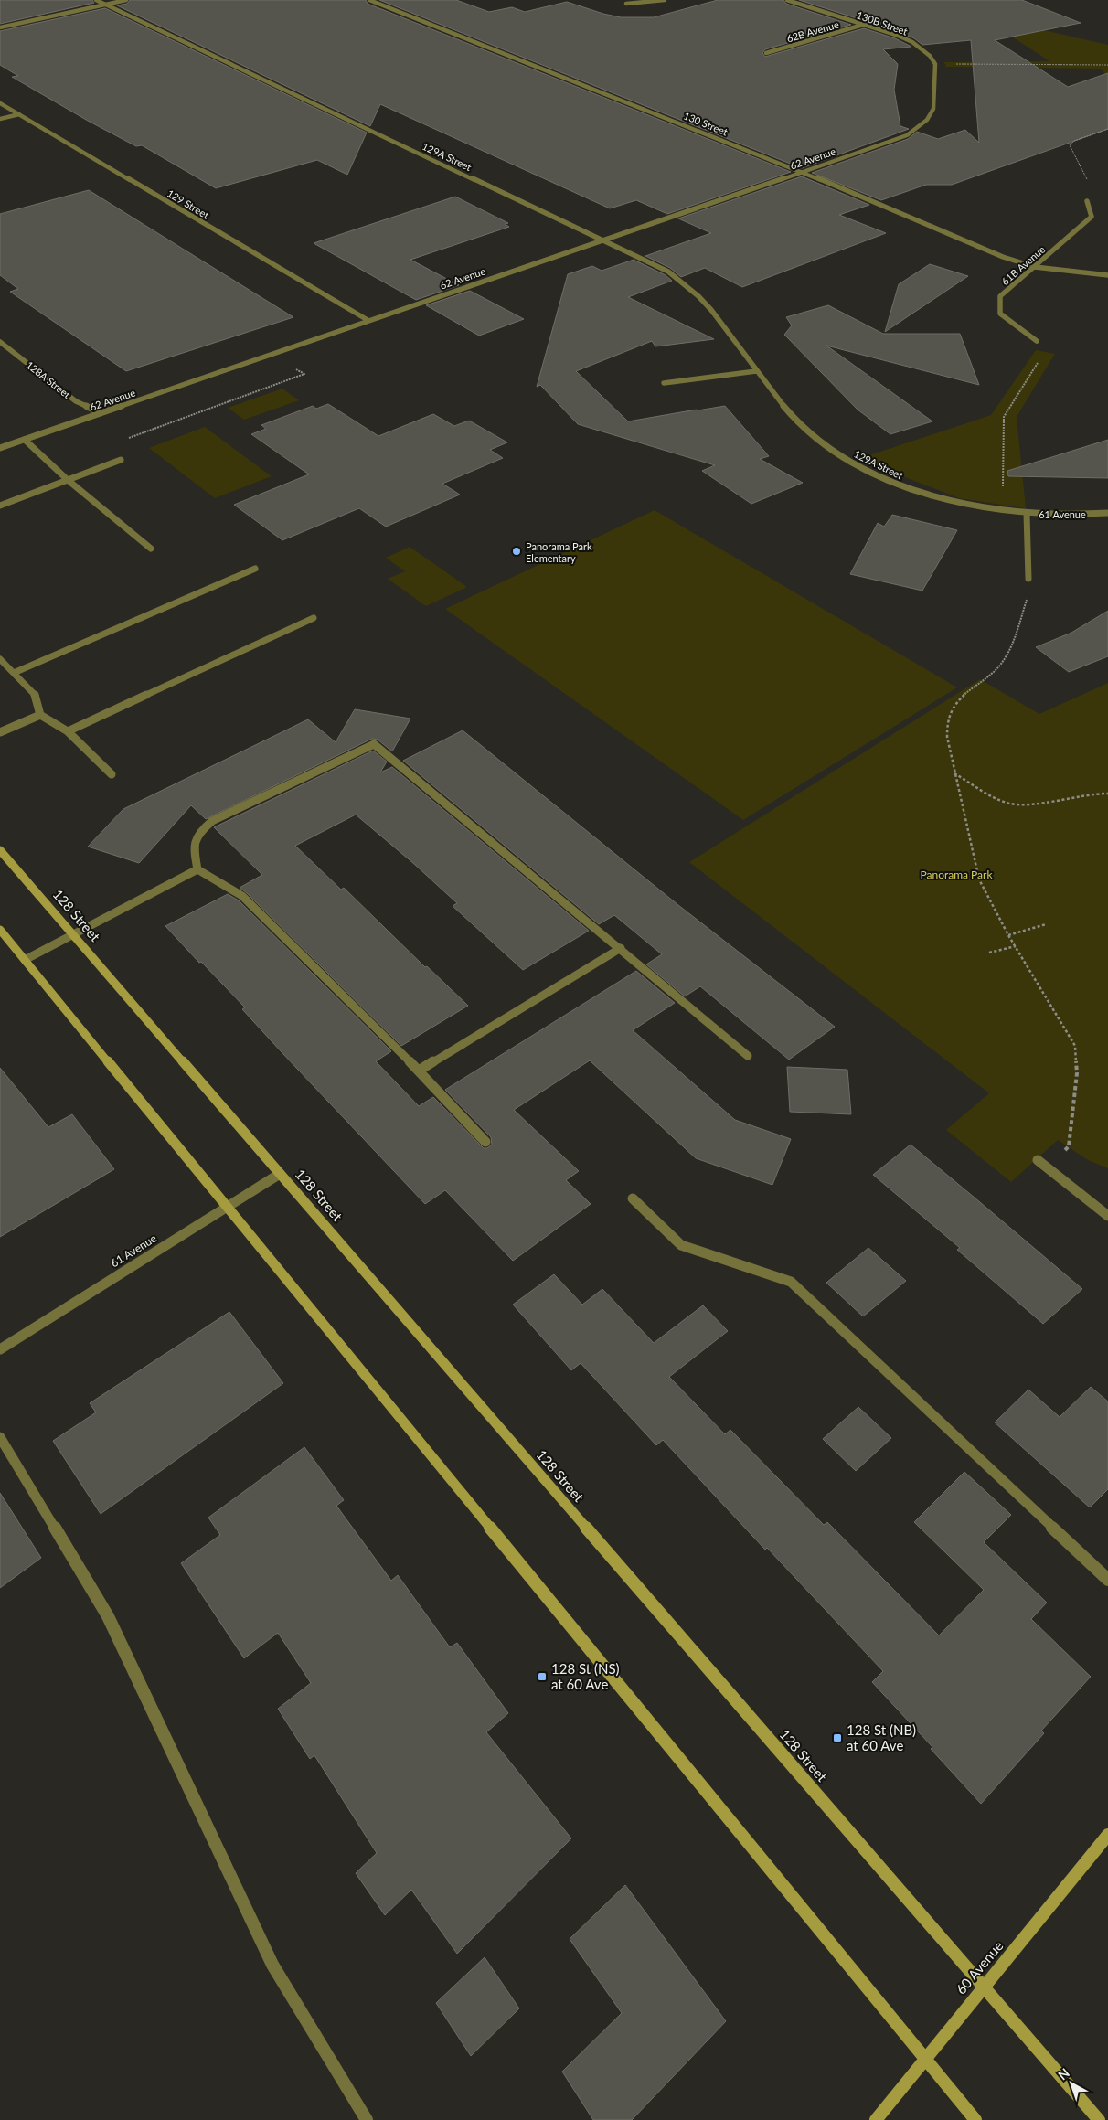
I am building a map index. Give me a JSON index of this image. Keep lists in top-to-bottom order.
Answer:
{
  "streets": {
    "main road": ["128 Street", "60 Avenue"],
    "street": [
      "130B Street",
      "62B Avenue",
      "130 Street",
      "129A Street",
      "62 Avenue",
      "129 Street",
      "61B Avenue",
      "128A Street",
      "61 Avenue"
    ]
  },
  "crossings": [
    ["130B Street", "62B Avenue"],
    ["130B Street", "62 Avenue"],
    ["130 Street", "62 Avenue"],
    ["130 Street", "61B Avenue"],
    ["129A Street", "62 Avenue"],
    ["129A Street", "61 Avenue"],
    ["62 Avenue", "129 Street"],
    ["62 Avenue", "128A Street"],
    ["61 Avenue", "128 Street"],
    ["128 Street", "60 Avenue"]
  ],
  "parks": ["Panorama Park"],
  "places": {
    "other": ["Panorama Park Elementary"],
    "transit": ["128 St (NS) at 60 Ave", "128 St (NB) at 60 Ave"]
  },
  "north": "top left"
}
